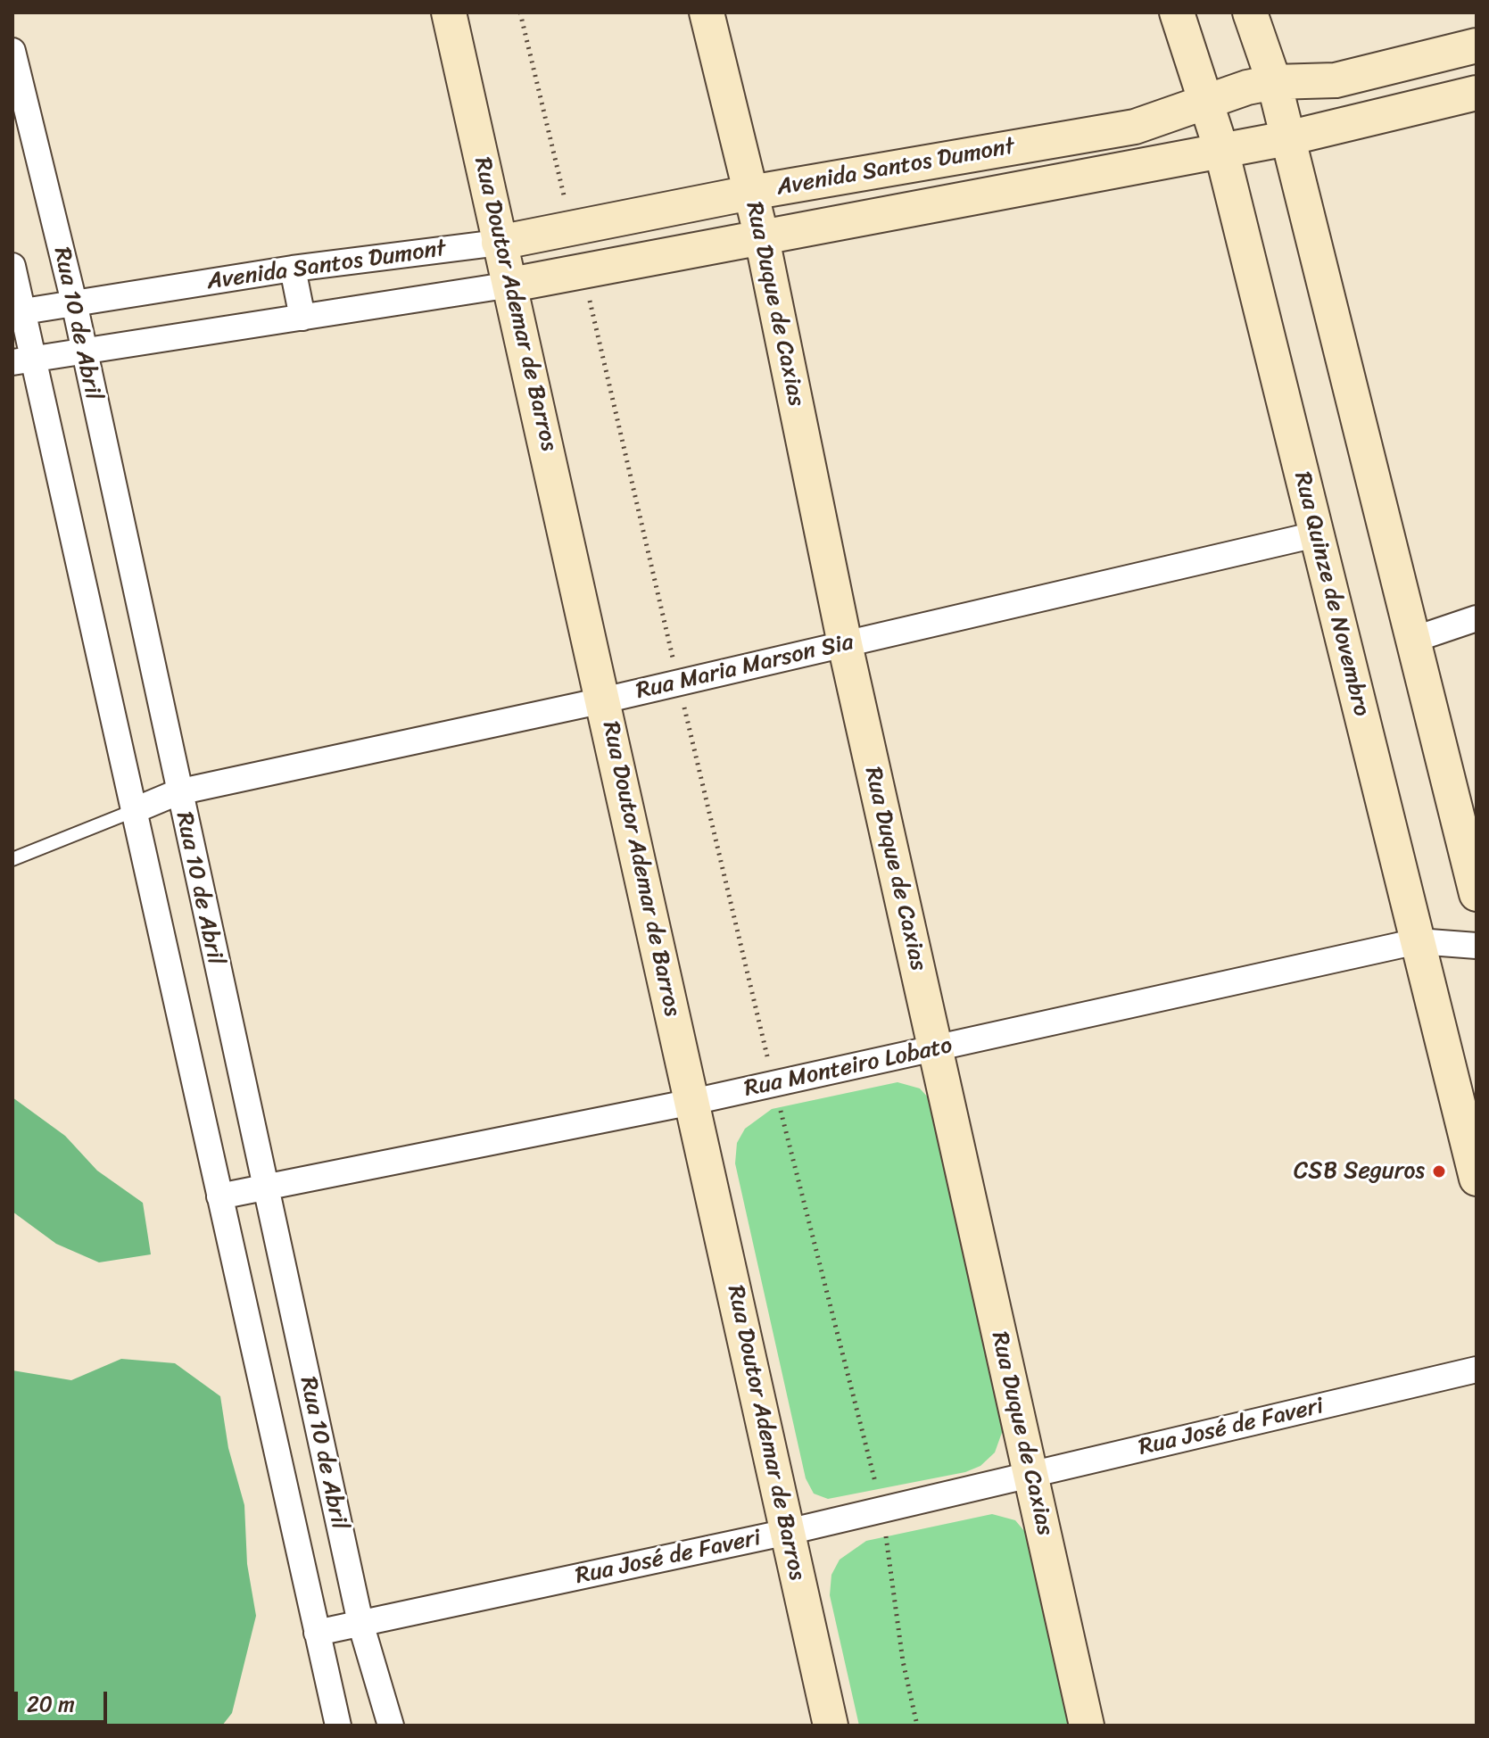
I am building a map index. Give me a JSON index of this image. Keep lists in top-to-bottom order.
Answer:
{
  "streets": {
    "street": [
      "Avenida Santos Dumont",
      "Rua Doutor Ademar de Barros",
      "Rua Duque de Caxias",
      "Rua 10 de Abril",
      "Rua Quinze de Novembro",
      "Rua Maria Marson Sia",
      "Rua Monteiro Lobato",
      "Rua José de Faveri"
    ]
  },
  "crossings": [
    ["Avenida Santos Dumont", "Rua Doutor Ademar de Barros"],
    ["Avenida Santos Dumont", "Rua Duque de Caxias"],
    ["Avenida Santos Dumont", "Rua 10 de Abril"],
    ["Avenida Santos Dumont", "Rua Quinze de Novembro"],
    ["Rua Doutor Ademar de Barros", "Rua Maria Marson Sia"],
    ["Rua Doutor Ademar de Barros", "Rua Monteiro Lobato"],
    ["Rua Doutor Ademar de Barros", "Rua José de Faveri"],
    ["Rua Duque de Caxias", "Rua Maria Marson Sia"],
    ["Rua Duque de Caxias", "Rua Monteiro Lobato"],
    ["Rua Duque de Caxias", "Rua José de Faveri"],
    ["Rua 10 de Abril", "Rua Maria Marson Sia"],
    ["Rua 10 de Abril", "Rua Monteiro Lobato"],
    ["Rua 10 de Abril", "Rua José de Faveri"],
    ["Rua Quinze de Novembro", "Rua Maria Marson Sia"],
    ["Rua Quinze de Novembro", "Rua Monteiro Lobato"]
  ],
  "places": ["CSB Seguros"],
  "scale_bar": "20 m"
}
